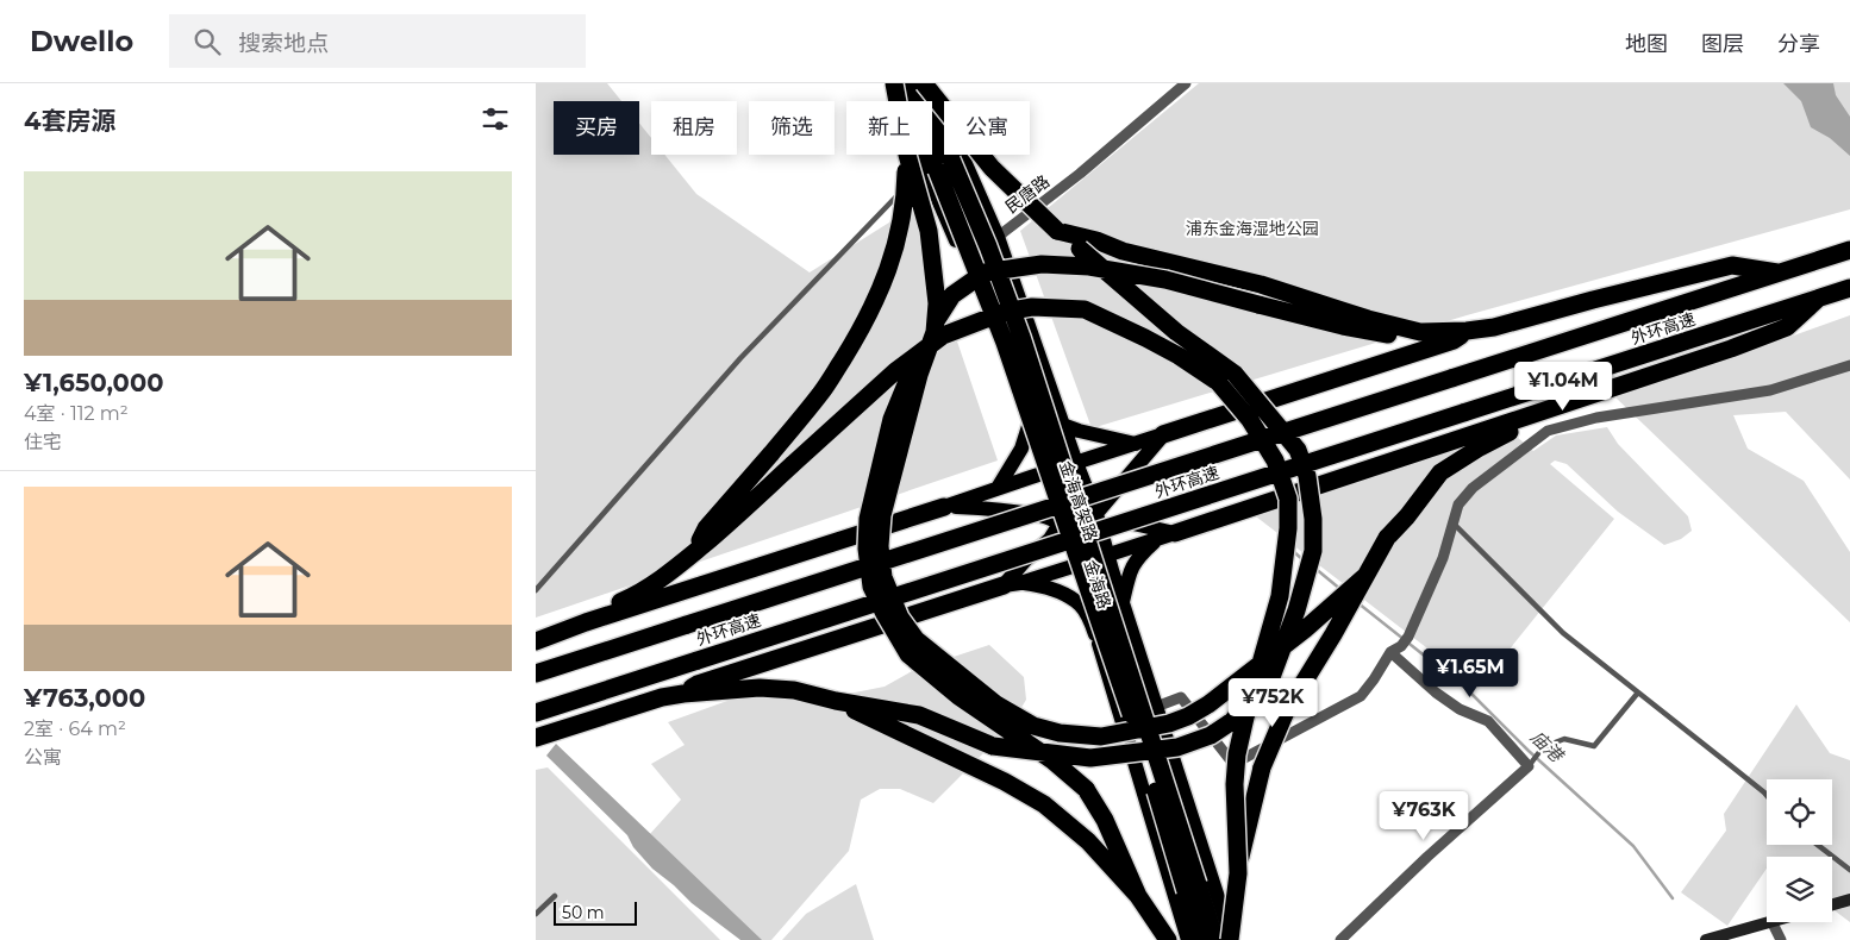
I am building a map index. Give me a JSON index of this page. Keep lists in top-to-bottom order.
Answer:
{
  "streets": {
    "highway": ["外环高速", "金海高架路"],
    "main road": ["金海路"],
    "street": ["民唐路"]
  },
  "crossings": [
    ["民唐路", "金海路"]
  ],
  "water": ["庙港"],
  "parks": ["浦东金海湿地公园"],
  "scale_bar": "50 m",
  "page": {
    "header": "Dwello",
    "search": "搜索地点",
    "nav": ["地图", "图层", "分享"],
    "heading": "4套房源",
    "chip": [
      "买房",
      "租房",
      "筛选",
      "新上",
      "公寓"
    ],
    "list": [
      {
        "name": "¥1,650,000",
        "note": "4室 · 112 m² · 住宅"
      },
      {
        "name": "¥763,000",
        "note": "2室 · 64 m² · 公寓"
      }
    ],
    "price": [
      "¥1.04M",
      "¥1.65M",
      "¥752K",
      "¥763K"
    ],
    "scale": "50 m"
  }
}
